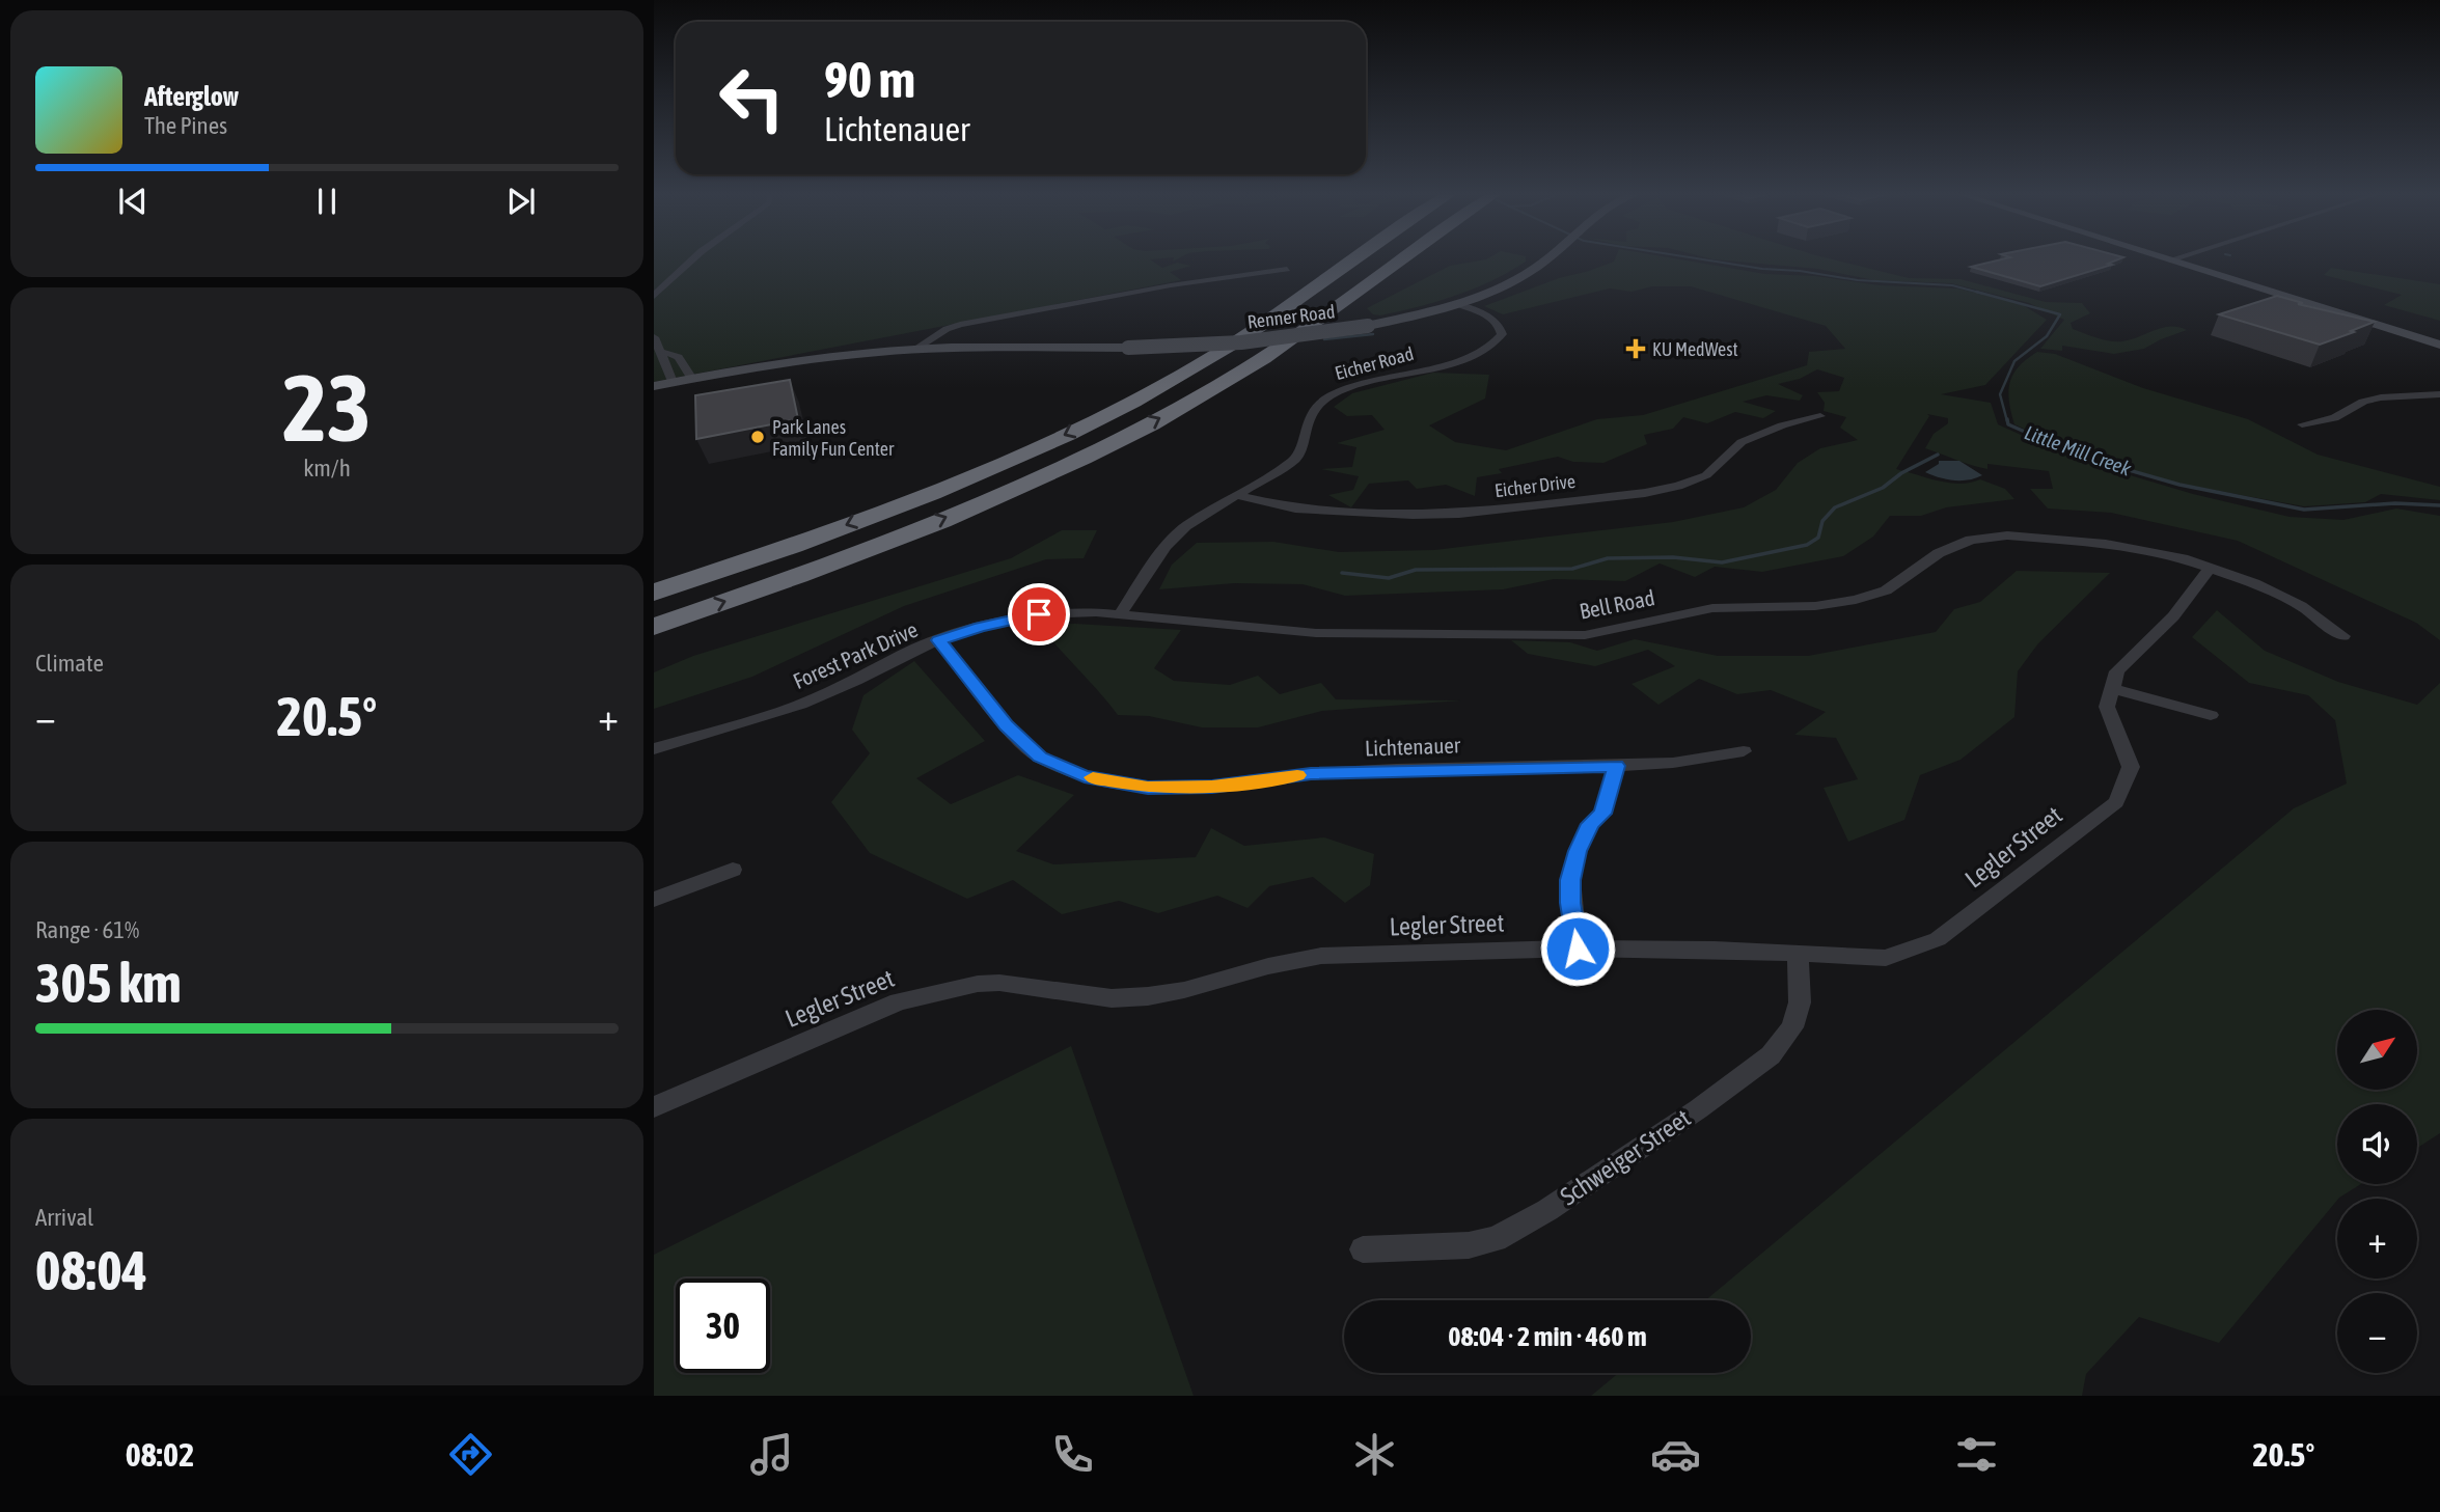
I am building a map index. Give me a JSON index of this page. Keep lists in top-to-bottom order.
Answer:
{
  "streets": {
    "main road": ["Renner Road"],
    "street": [
      "Eicher Road",
      "Eicher Drive",
      "Bell Road",
      "Forest Park Drive",
      "Lichtenauer",
      "Legler Street",
      "Schweiger Street"
    ]
  },
  "crossings": [
    ["Renner Road", "Eicher Road"],
    ["Eicher Road", "Eicher Drive"],
    ["Eicher Road", "Bell Road"],
    ["Eicher Road", "Forest Park Drive"],
    ["Bell Road", "Forest Park Drive"],
    ["Forest Park Drive", "Lichtenauer"],
    ["Legler Street", "Schweiger Street"]
  ],
  "water": ["Little Mill Creek"],
  "places": {
    "health": ["KU MedWest"],
    "other": ["Park Lanes Family Fun Center"]
  },
  "north": "top right",
  "page": {
    "turn": ["90 m", "Lichtenauer"],
    "song": ["Afterglow", "The Pines"],
    "tile": [
      ["23", "km/h"],
      "Climate",
      ["Range · 61%", "305 km"],
      ["Arrival", "08:04"]
    ],
    "heat": ["−", "20.5°", "+"],
    "map_buttons": ["+", "−"],
    "limit": "30",
    "trip": "08:04 · 2 min · 460 m",
    "tabs": ["08:02", "20.5°"]
  }
}
